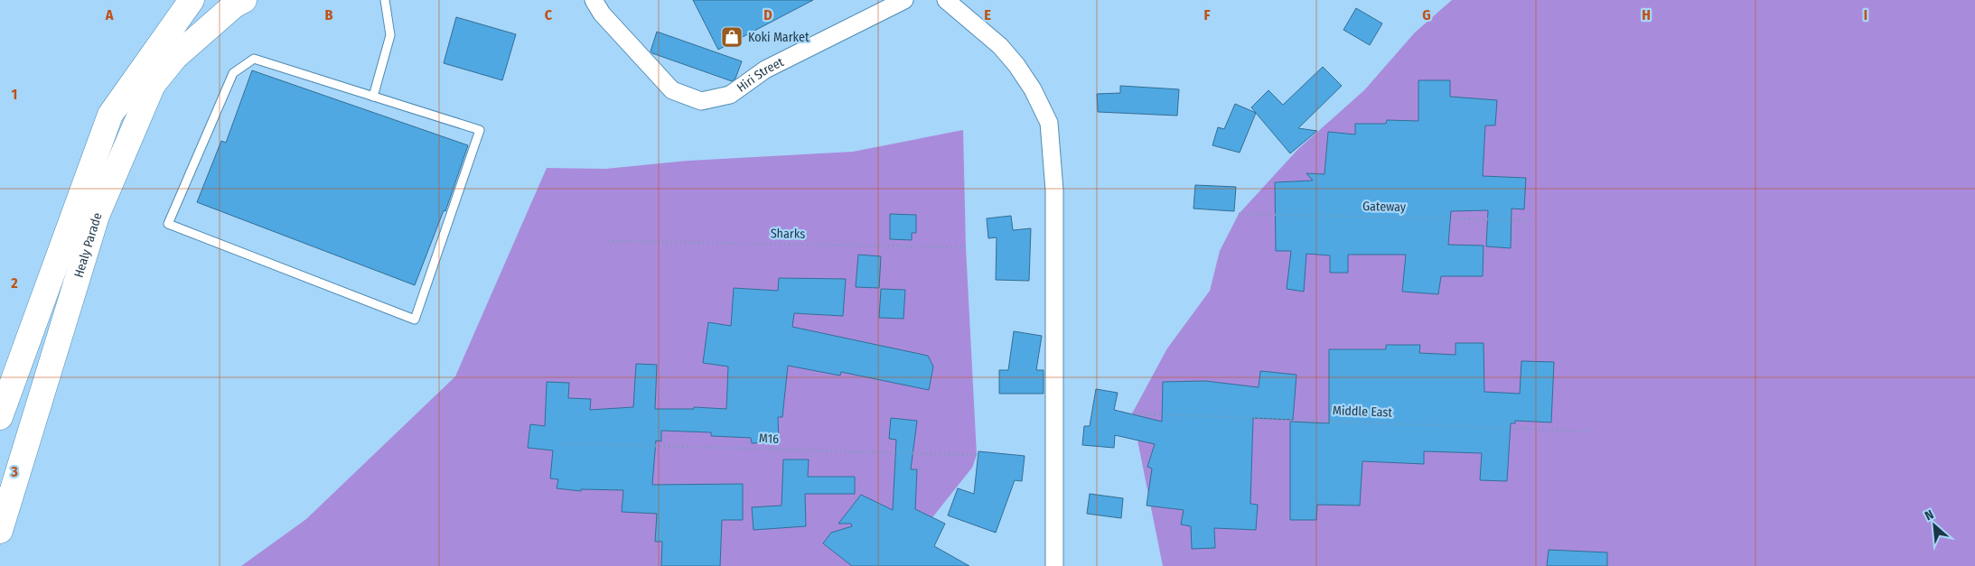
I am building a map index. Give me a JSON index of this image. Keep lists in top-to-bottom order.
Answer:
{
  "streets": {
    "highway": ["Healy Parade"],
    "street": ["Hiri Street"],
    "path": [
      "Gateway",
      "Sharks",
      "Middle East",
      "M16"
    ]
  },
  "places": {
    "shop": ["Koki Market"]
  },
  "north": "top left",
  "grid": {
    "columns": [
      "A",
      "B",
      "C",
      "D",
      "E",
      "F",
      "G",
      "H",
      "I"
    ],
    "rows": ["1", "2", "3"]
  }
}
